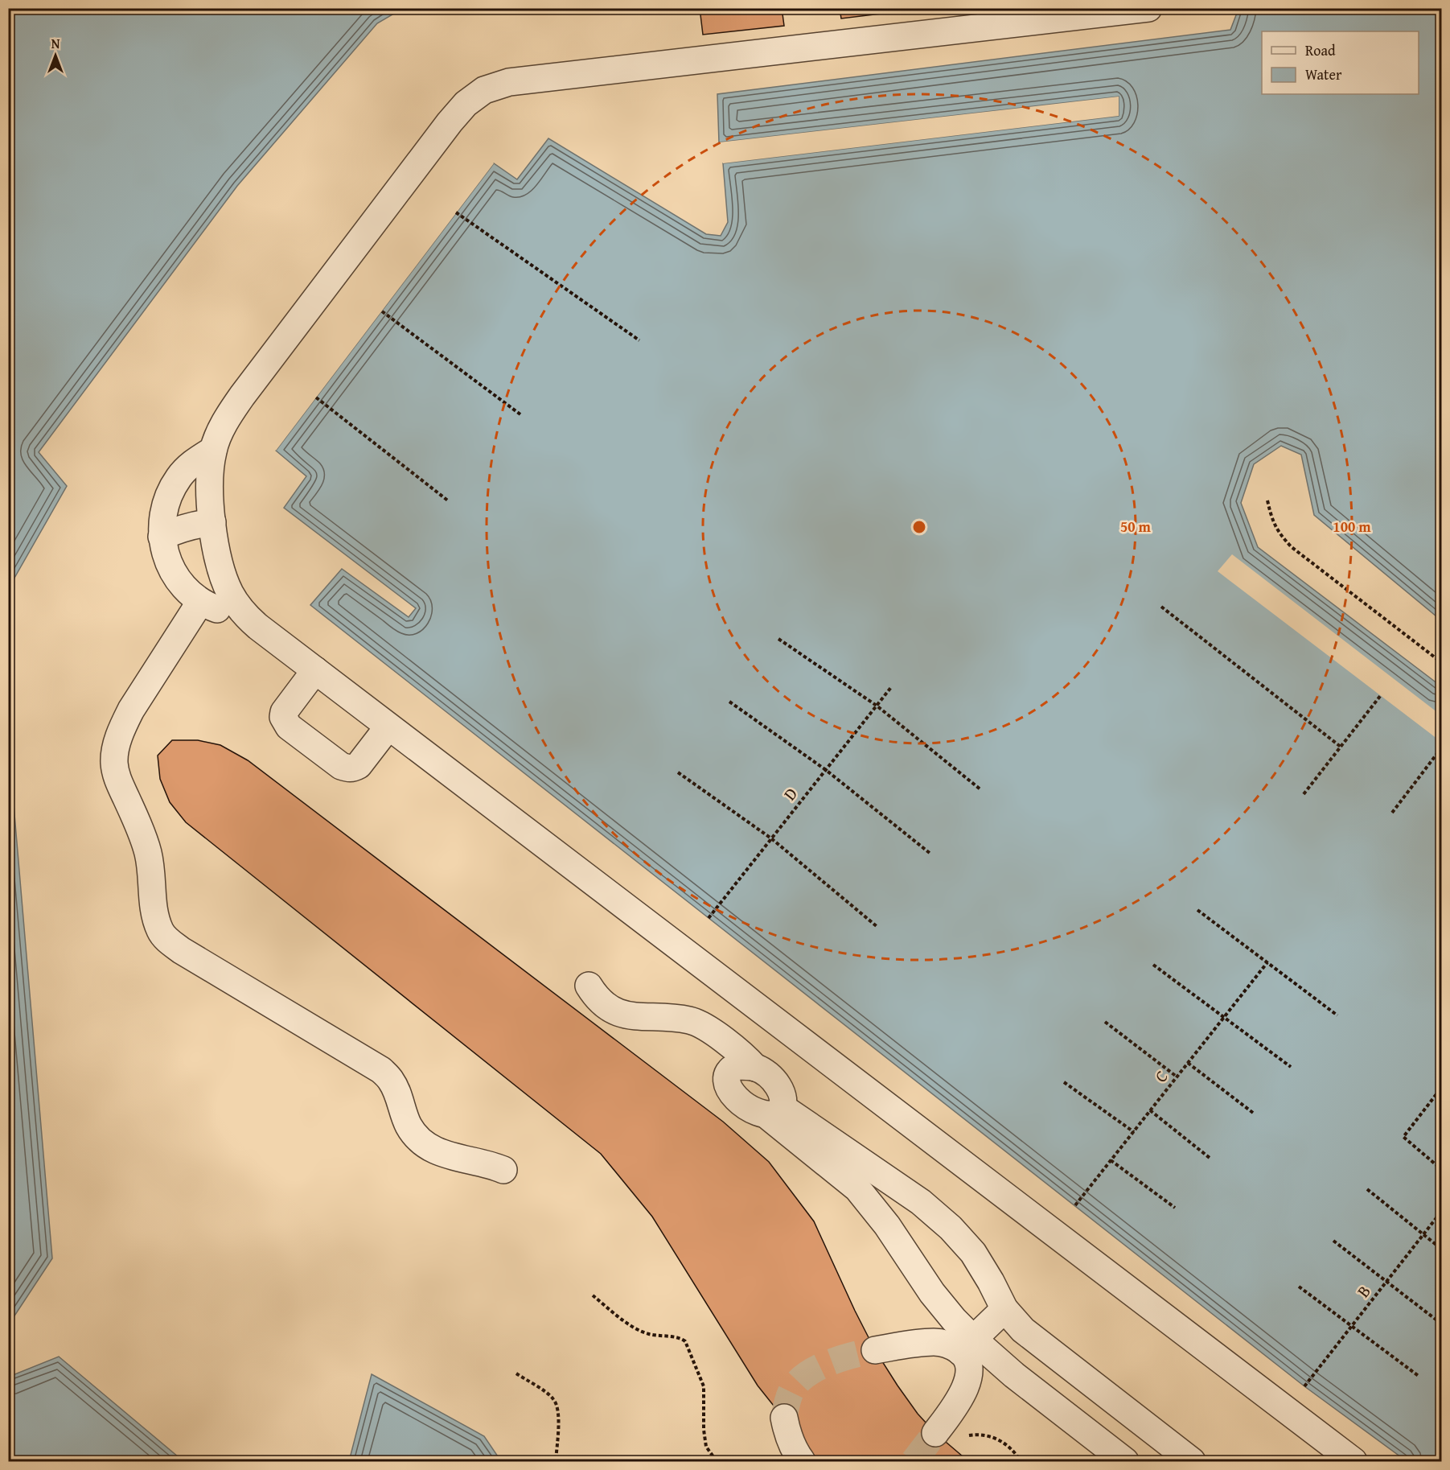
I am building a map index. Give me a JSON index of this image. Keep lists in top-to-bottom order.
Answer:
{
  "streets": {
    "path": ["D", "C", "B"]
  },
  "legend": ["Road", "Water"],
  "north": "top",
  "rings": ["50 m", "100 m"]
}
